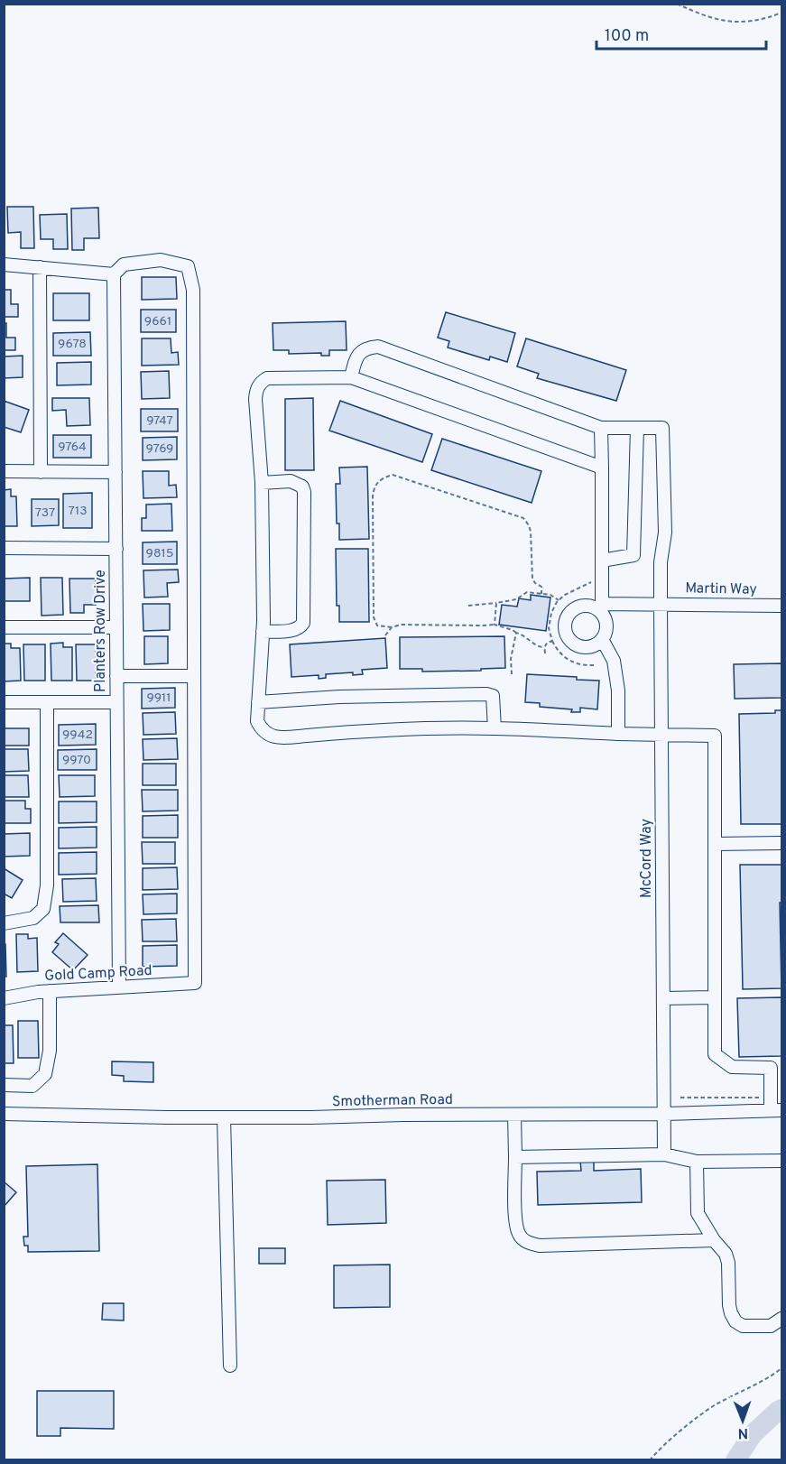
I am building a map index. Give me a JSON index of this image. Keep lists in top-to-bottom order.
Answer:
{
  "streets": {
    "street": [
      "Martin Way",
      "Planters Row Drive",
      "McCord Way",
      "Gold Camp Road",
      "Smotherman Road"
    ]
  },
  "crossings": [
    ["Martin Way", "McCord Way"],
    ["Planters Row Drive", "Gold Camp Road"],
    ["McCord Way", "Smotherman Road"]
  ],
  "house_numbers": [
    "9661",
    "9678",
    "9747",
    "9764",
    "9769",
    "713",
    "737",
    "9815",
    "9911",
    "9942",
    "9970"
  ],
  "scale_bar": "100 m",
  "north": "bottom"
}
